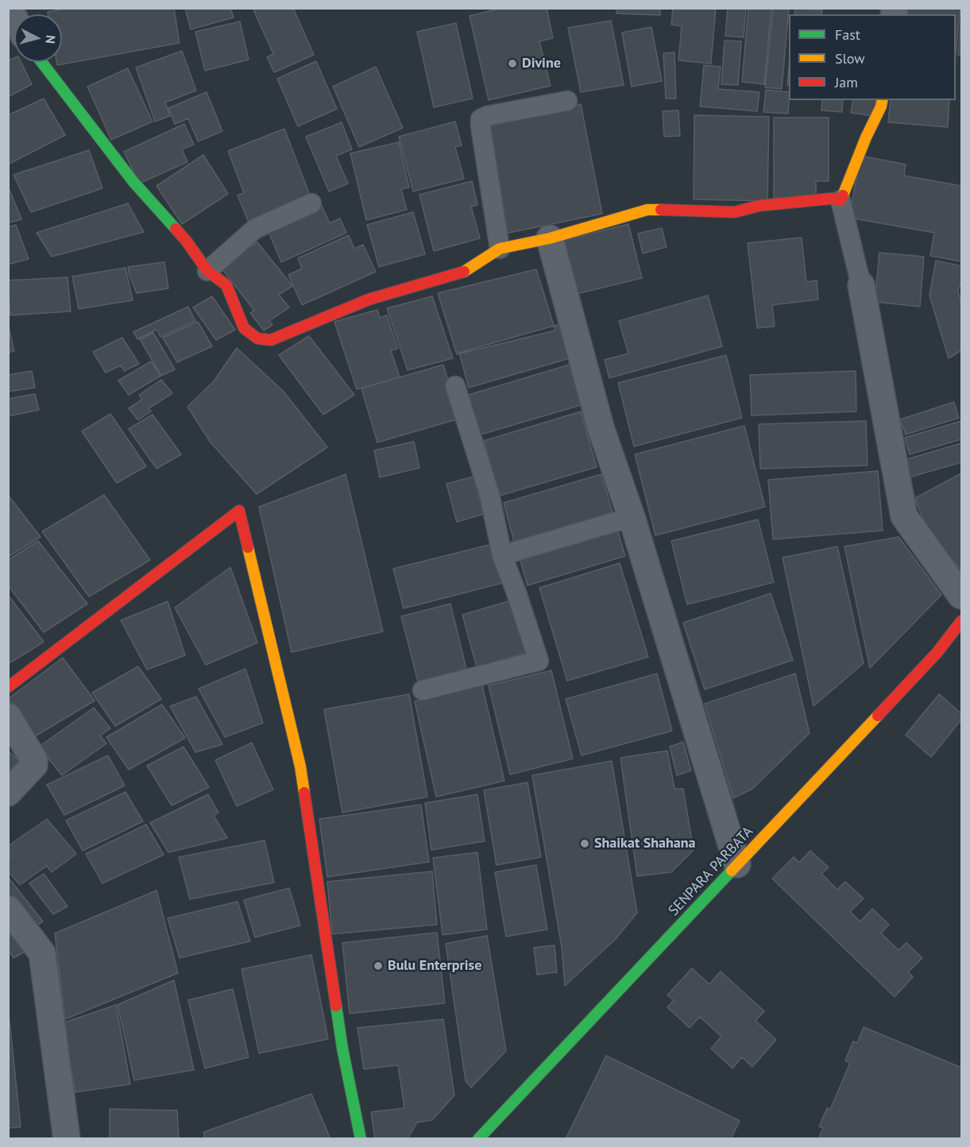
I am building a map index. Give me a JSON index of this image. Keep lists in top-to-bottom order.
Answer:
{
  "streets": {
    "street": ["SENPARA PARBATA"]
  },
  "places": ["Divine", "Shaikat Shahana", "Bulu Enterprise"],
  "legend": ["Fast", "Slow", "Jam"],
  "north": "right"
}
